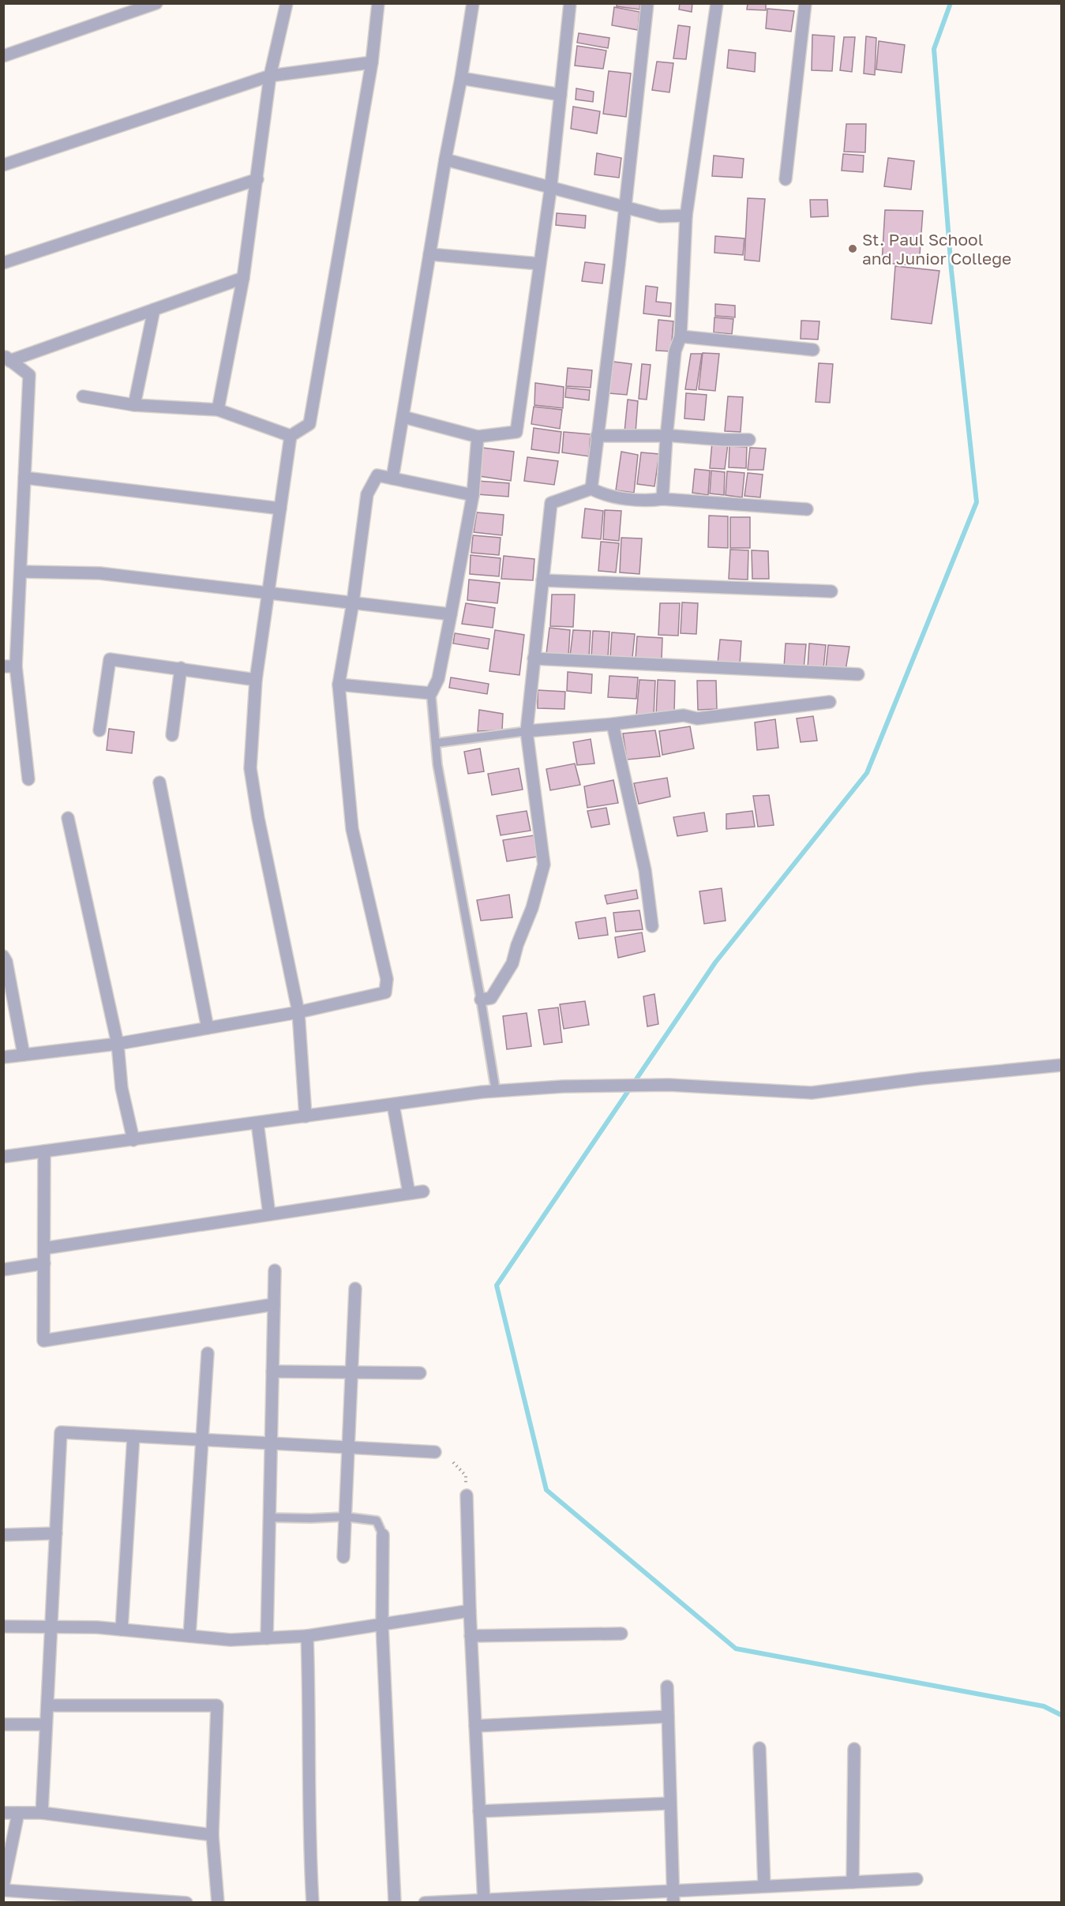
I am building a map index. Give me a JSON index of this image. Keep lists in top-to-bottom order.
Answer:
{
  "places": ["St. Paul School and Junior College"]
}
